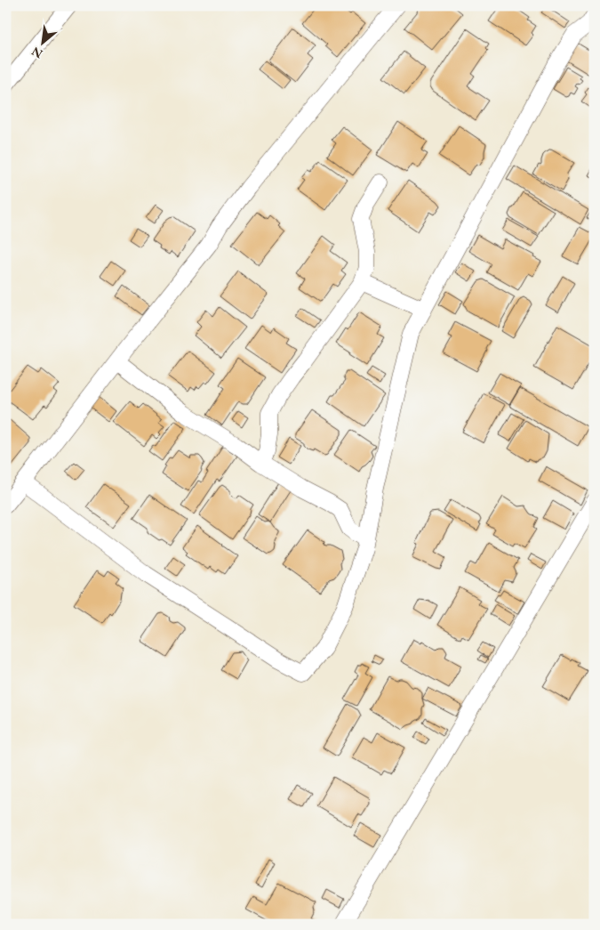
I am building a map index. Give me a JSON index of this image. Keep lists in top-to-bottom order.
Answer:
{
  "north": "bottom left"
}
